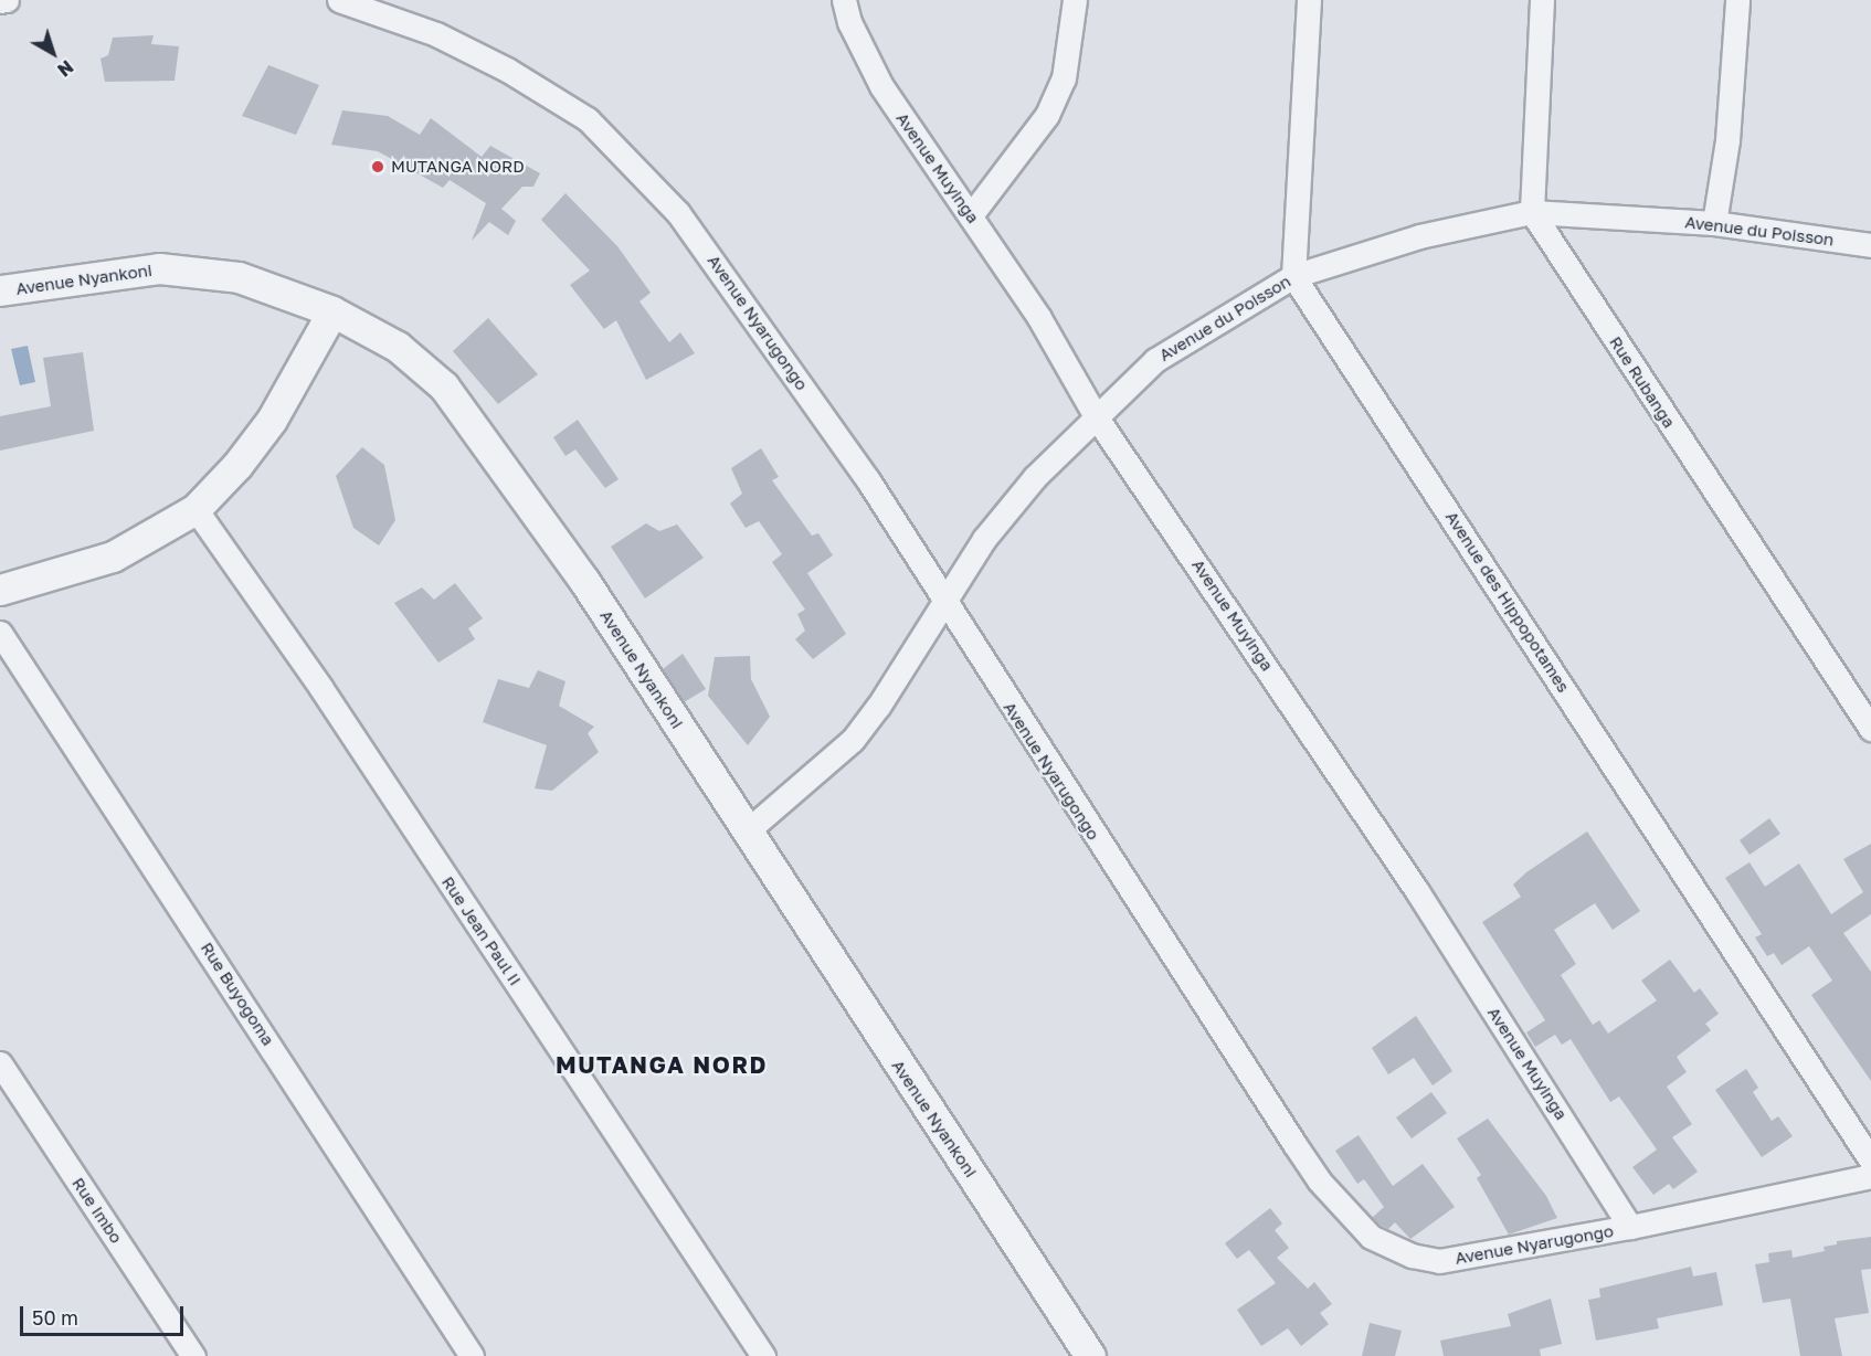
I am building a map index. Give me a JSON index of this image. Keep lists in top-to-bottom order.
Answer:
{
  "streets": {
    "street": [
      "Avenue Muyinga",
      "Avenue du Poisson",
      "Avenue Nyankoni",
      "Avenue Nyarugongo",
      "Rue Rubanga",
      "Avenue des Hippopotames",
      "Rue Jean Paul II",
      "Rue Buyogoma",
      "Rue Imbo"
    ]
  },
  "crossings": [
    ["Avenue Muyinga", "Avenue du Poisson"],
    ["Avenue Muyinga", "Avenue Nyarugongo"],
    ["Avenue du Poisson", "Avenue Nyankoni"],
    ["Avenue du Poisson", "Avenue Nyarugongo"],
    ["Avenue du Poisson", "Rue Rubanga"],
    ["Avenue du Poisson", "Avenue des Hippopotames"]
  ],
  "districts": ["MUTANGA NORD"],
  "places": ["MUTANGA NORD"],
  "scale_bar": "50 m",
  "north": "bottom right"
}
